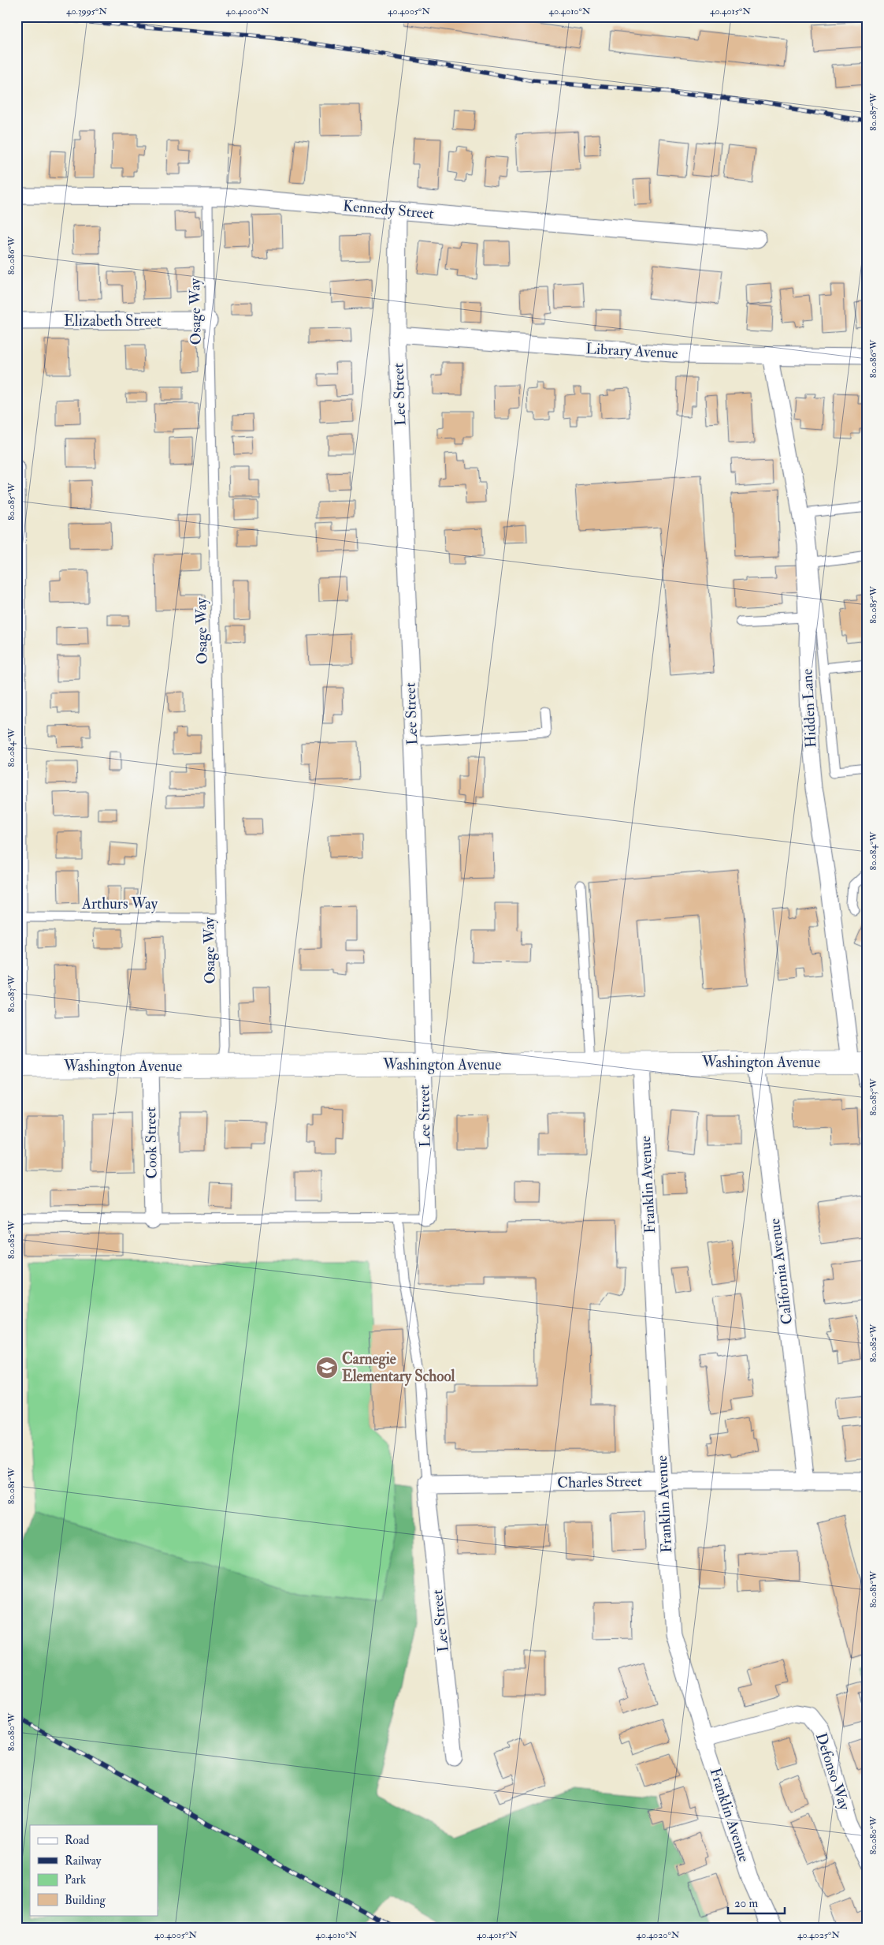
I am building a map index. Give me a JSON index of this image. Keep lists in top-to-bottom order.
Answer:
{
  "streets": {
    "main road": ["Washington Avenue"],
    "street": [
      "Kennedy Street",
      "Elizabeth Street",
      "Library Avenue",
      "Lee Street",
      "Hidden Lane",
      "Cook Street",
      "Franklin Avenue",
      "California Avenue",
      "Charles Street",
      "Defonso Way"
    ],
    "lane": ["Osage Way", "Arthurs Way"]
  },
  "crossings": [
    ["Kennedy Street", "Osage Way"],
    ["Kennedy Street", "Lee Street"],
    ["Osage Way", "Elizabeth Street"],
    ["Osage Way", "Arthurs Way"],
    ["Osage Way", "Washington Avenue"],
    ["Library Avenue", "Lee Street"],
    ["Library Avenue", "Hidden Lane"],
    ["Lee Street", "Washington Avenue"],
    ["Lee Street", "Charles Street"],
    ["Hidden Lane", "Washington Avenue"],
    ["Washington Avenue", "Cook Street"],
    ["Washington Avenue", "Franklin Avenue"],
    ["Washington Avenue", "California Avenue"],
    ["Franklin Avenue", "Charles Street"],
    ["Franklin Avenue", "Defonso Way"],
    ["California Avenue", "Charles Street"]
  ],
  "places": {
    "school or university": ["Carnegie Elementary School"]
  },
  "legend": [
    "Road",
    "Railway",
    "Park",
    "Building"
  ],
  "scale_bar": "20 m",
  "coordinates": [
    "40.3995°N",
    "40.4000°N",
    "40.4005°N",
    "40.4010°N",
    "40.4015°N",
    "80.087°W",
    "80.086°W",
    "80.085°W",
    "80.084°W",
    "80.083°W",
    "80.082°W",
    "80.081°W",
    "80.080°W",
    "40.4020°N",
    "40.4025°N"
  ]
}
